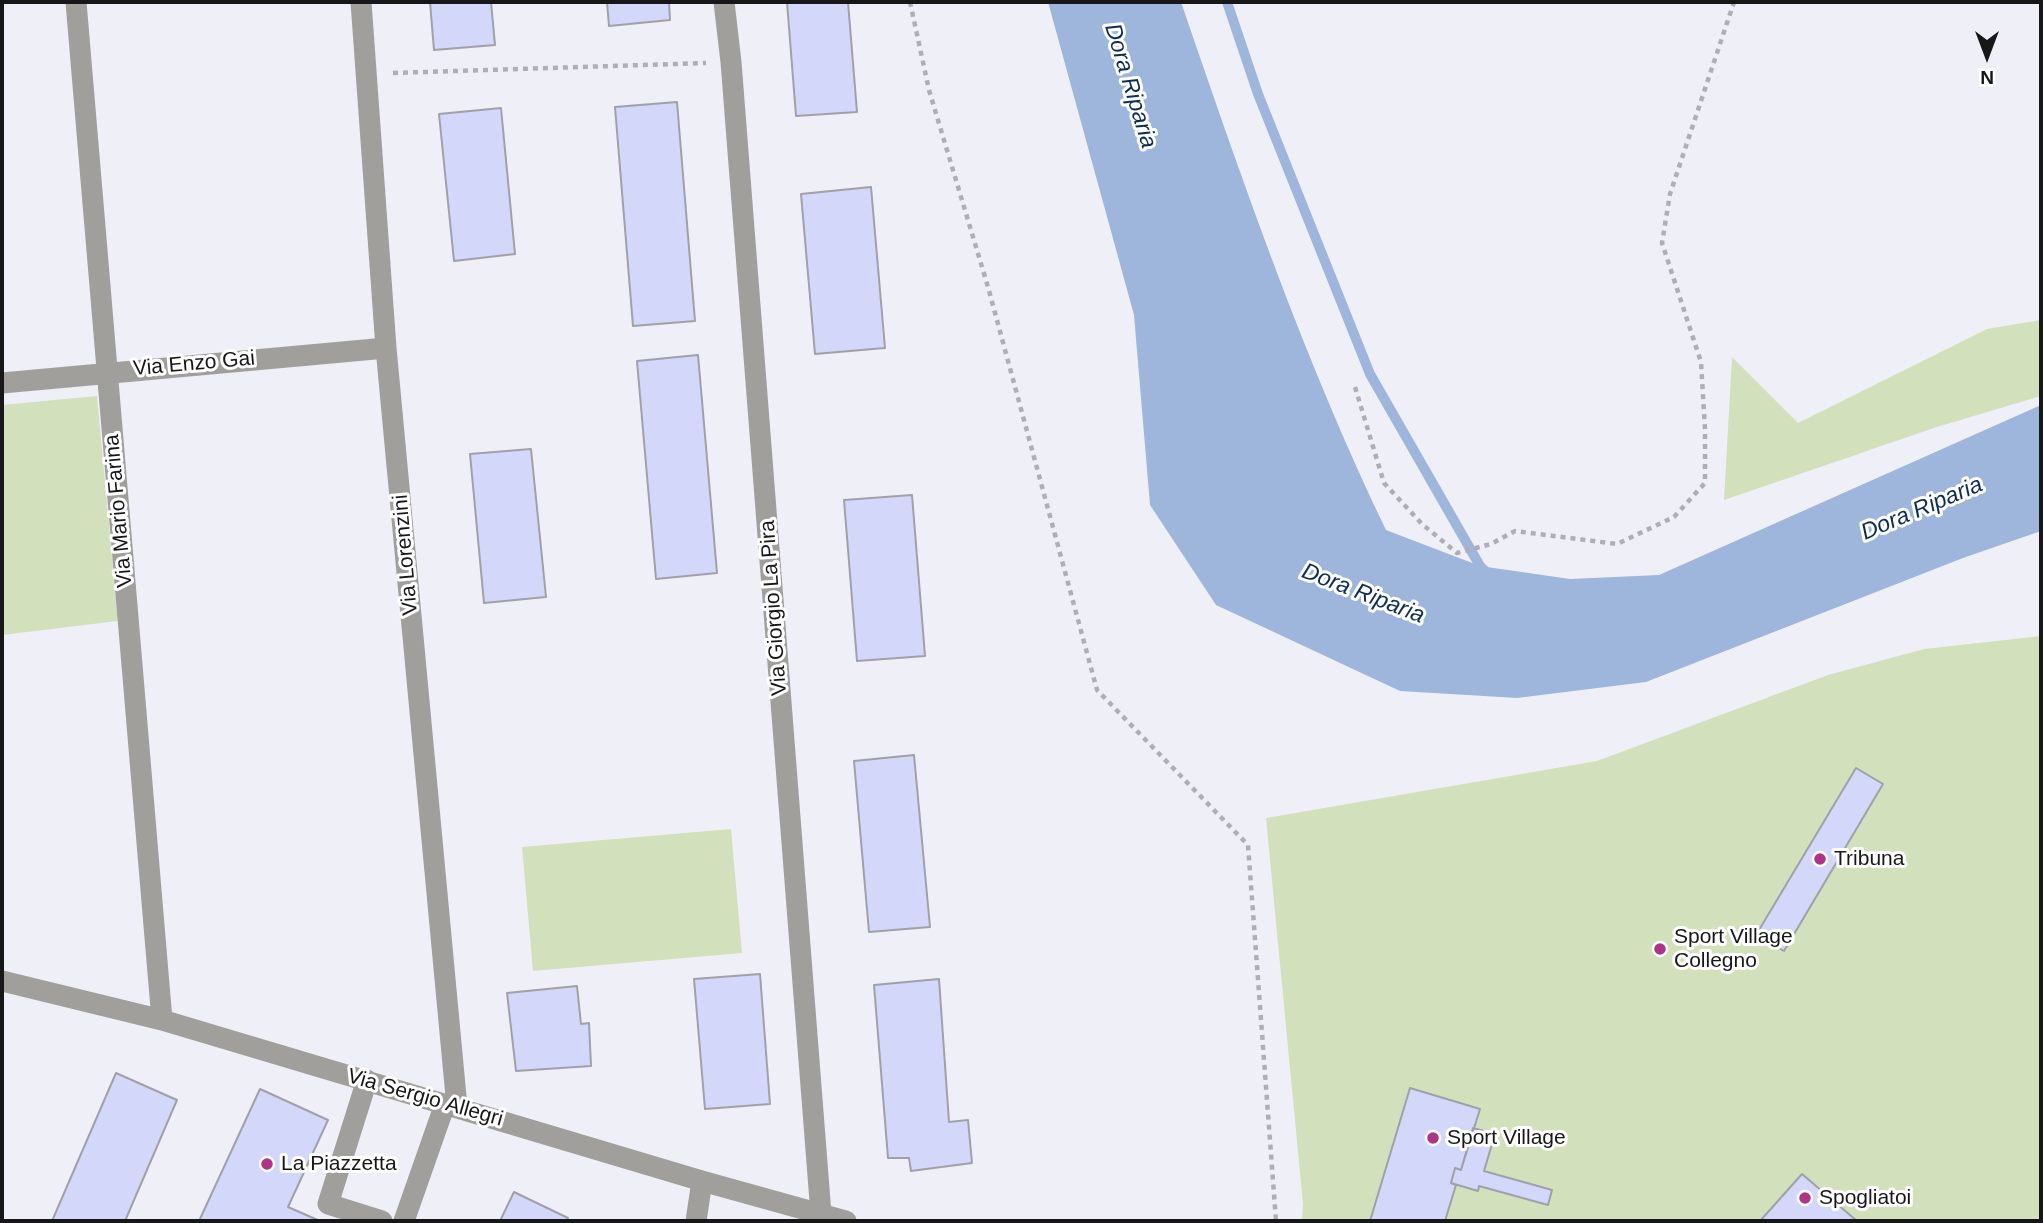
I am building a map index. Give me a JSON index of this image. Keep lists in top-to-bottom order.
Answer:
{
  "streets": {
    "street": [
      "Via Enzo Gai",
      "Via Mario Farina",
      "Via Lorenzini",
      "Via Giorgio La Pira",
      "Via Sergio Allegri"
    ]
  },
  "crossings": [
    ["Via Enzo Gai", "Via Mario Farina"],
    ["Via Enzo Gai", "Via Lorenzini"],
    ["Via Mario Farina", "Via Sergio Allegri"],
    ["Via Lorenzini", "Via Sergio Allegri"],
    ["Via Giorgio La Pira", "Via Sergio Allegri"]
  ],
  "water": ["Dora Riparia"],
  "places": [
    "Tribuna",
    "Sport Village Collegno",
    "Sport Village",
    "La Piazzetta",
    "Spogliatoi"
  ],
  "north": "bottom"
}
